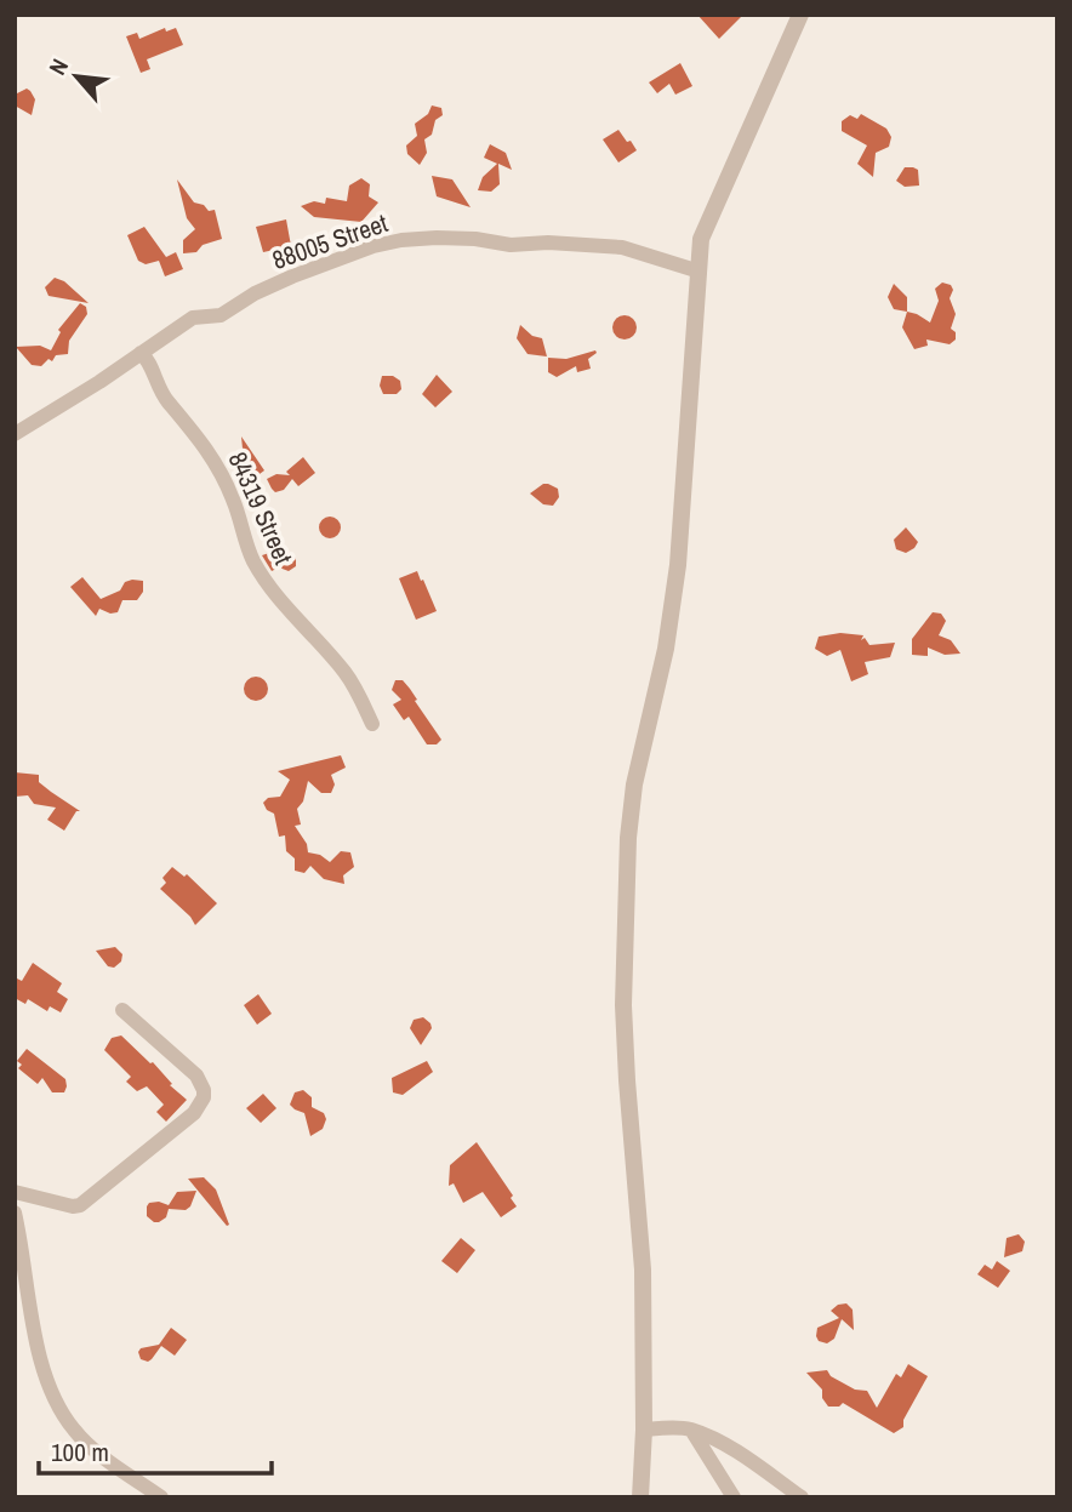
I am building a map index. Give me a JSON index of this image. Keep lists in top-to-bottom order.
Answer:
{
  "streets": {
    "street": ["88005 Street", "84319 Street"]
  },
  "crossings": [
    ["88005 Street", "84319 Street"]
  ],
  "scale_bar": "100 m",
  "north": "top left"
}
